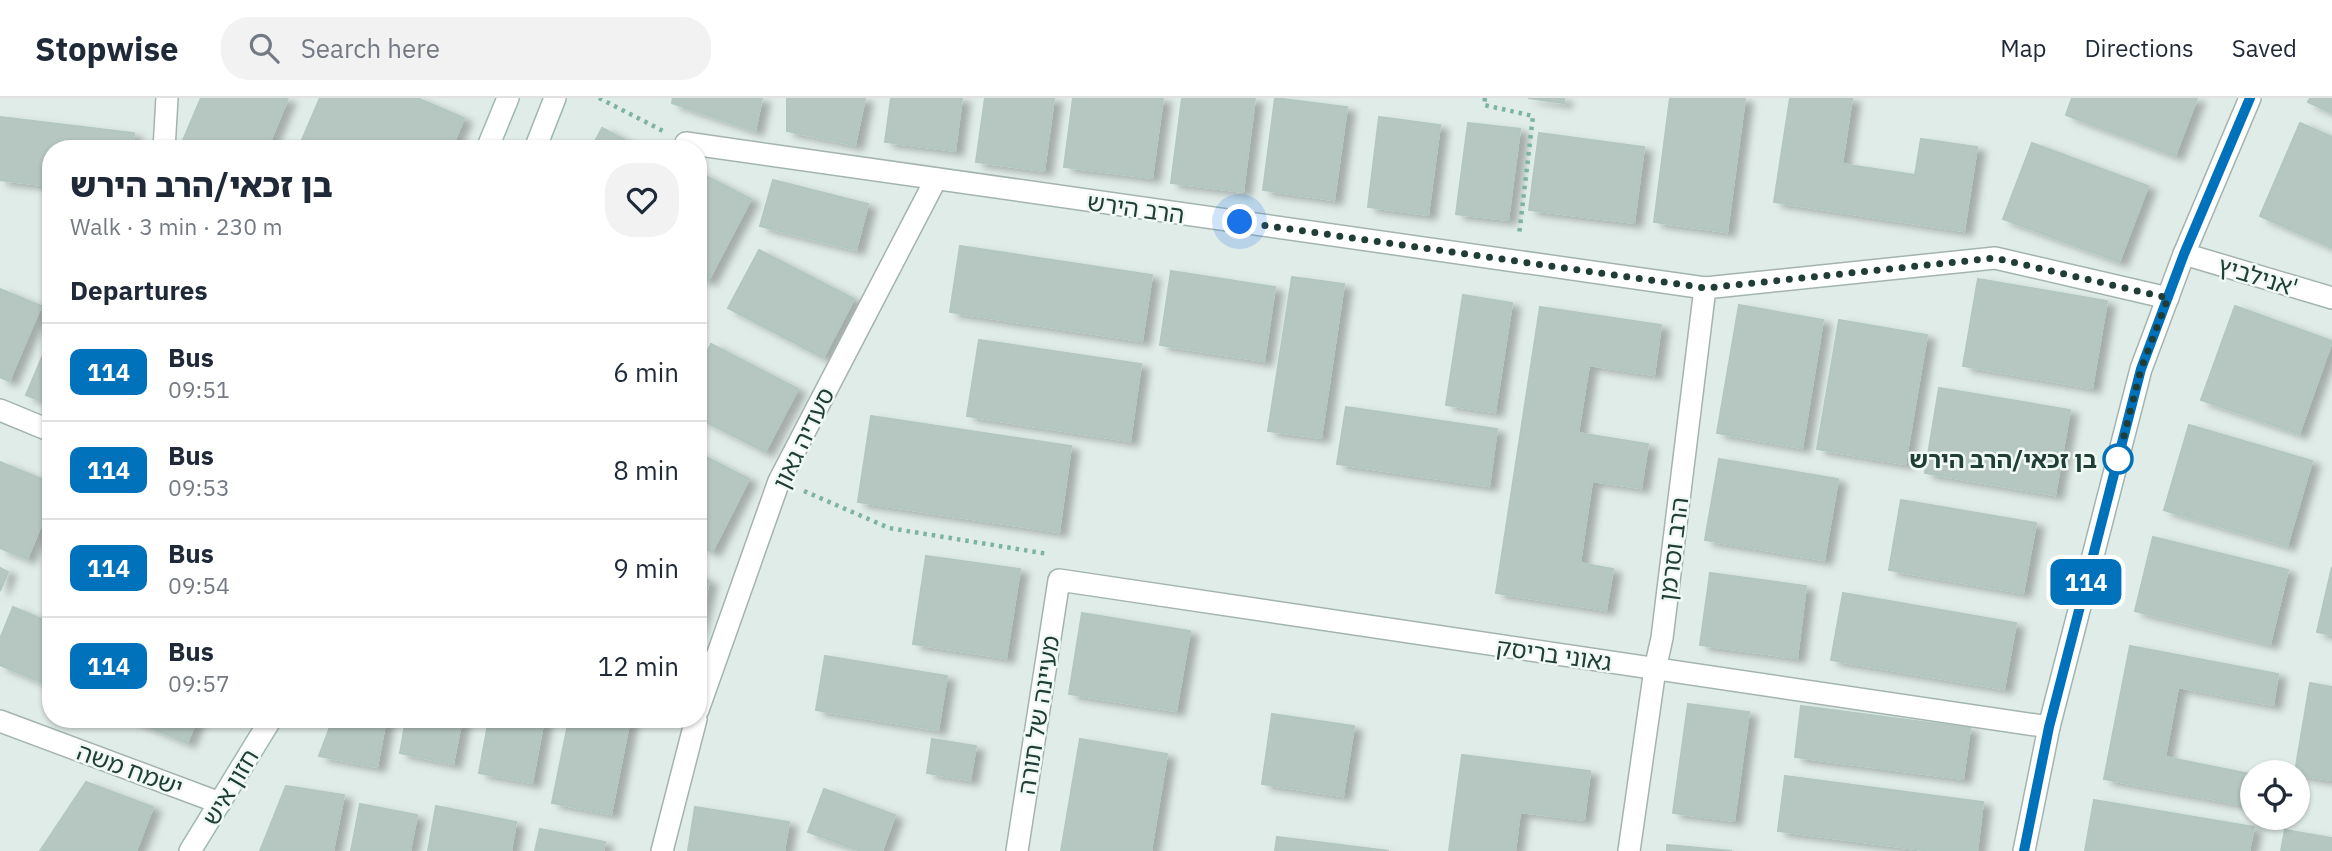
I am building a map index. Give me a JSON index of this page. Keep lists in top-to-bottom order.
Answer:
{
  "streets": {
    "street": [
      "הרב הירש",
      "אנילביץ'",
      "סעדיה גאון",
      "הרב וסרמן",
      "גאוני בריסק",
      "מעיינה של תורה",
      "ישמח משה",
      "חזון איש"
    ]
  },
  "crossings": [
    ["הרב הירש", "סעדיה גאון"],
    ["הרב הירש", "הרב וסרמן"],
    ["הרב וסרמן", "גאוני בריסק"],
    ["גאוני בריסק", "מעיינה של תורה"],
    ["ישמח משה", "חזון איש"]
  ],
  "places": ["בן זכאי/הרב הירש"],
  "lines": ["bus line 114"],
  "page": {
    "header": "Stopwise",
    "search": "Search here",
    "nav": ["Map", "Directions", "Saved"],
    "on_map": "114",
    "heading": [
      ["בן זכאי/הרב הירש", "Walk · 3 min · 230 m"],
      "Departures"
    ],
    "list": [
      {
        "mark": "114",
        "name": "Bus",
        "note": "09:51",
        "value": "6 min"
      },
      {
        "mark": "114",
        "name": "Bus",
        "note": "09:53",
        "value": "8 min"
      },
      {
        "mark": "114",
        "name": "Bus",
        "note": "09:54",
        "value": "9 min"
      },
      {
        "mark": "114",
        "name": "Bus",
        "note": "09:57",
        "value": "12 min"
      }
    ]
  }
}
